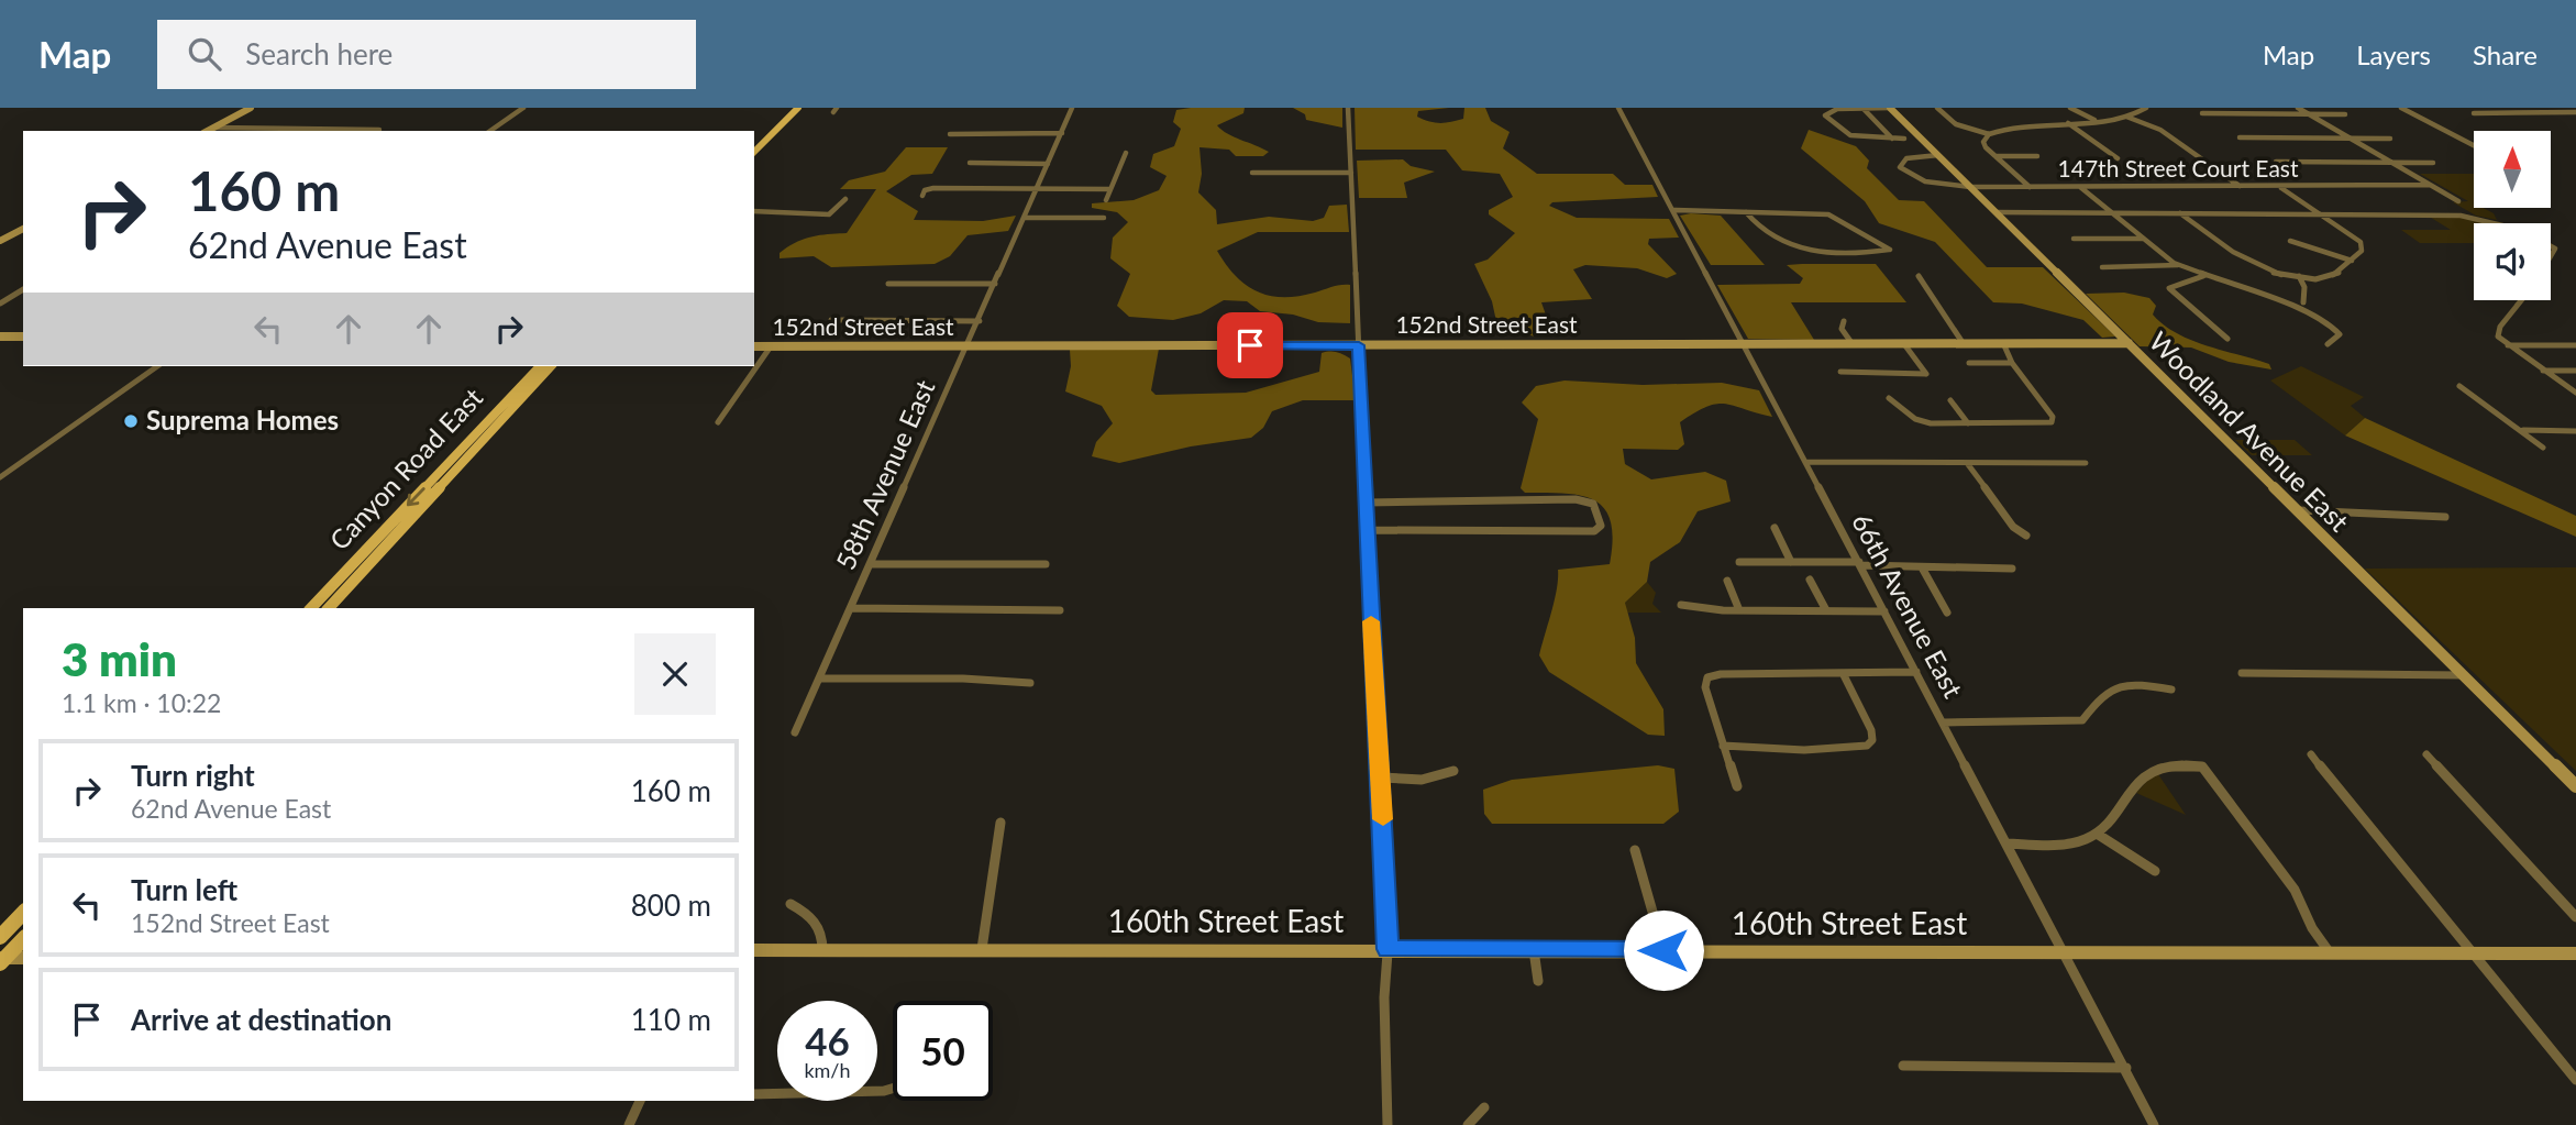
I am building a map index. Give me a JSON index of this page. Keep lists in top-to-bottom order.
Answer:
{
  "streets": {
    "main road": ["Canyon Road East"],
    "street": [
      "147th Street Court East",
      "152nd Street East",
      "Woodland Avenue East",
      "58th Avenue East",
      "66th Avenue East",
      "160th Street East"
    ]
  },
  "crossings": [
    ["147th Street Court East", "Woodland Avenue East"],
    ["152nd Street East", "Woodland Avenue East"],
    ["152nd Street East", "58th Avenue East"],
    ["152nd Street East", "66th Avenue East"],
    ["66th Avenue East", "160th Street East"]
  ],
  "places": ["Suprema Homes"],
  "north": "top",
  "page": {
    "header": "Map",
    "search": "Search here",
    "nav": ["Map", "Layers", "Share"],
    "turn": ["160 m", "62nd Avenue East"],
    "heading": ["3 min", "1.1 km · 10:22"],
    "list": [
      {
        "name": "Turn right",
        "note": "62nd Avenue East",
        "value": "160 m"
      },
      {
        "name": "Turn left",
        "note": "152nd Street East",
        "value": "800 m"
      },
      {
        "name": "Arrive at destination",
        "value": "110 m"
      }
    ],
    "speed": "46 km/h",
    "limit": "50"
  }
}
